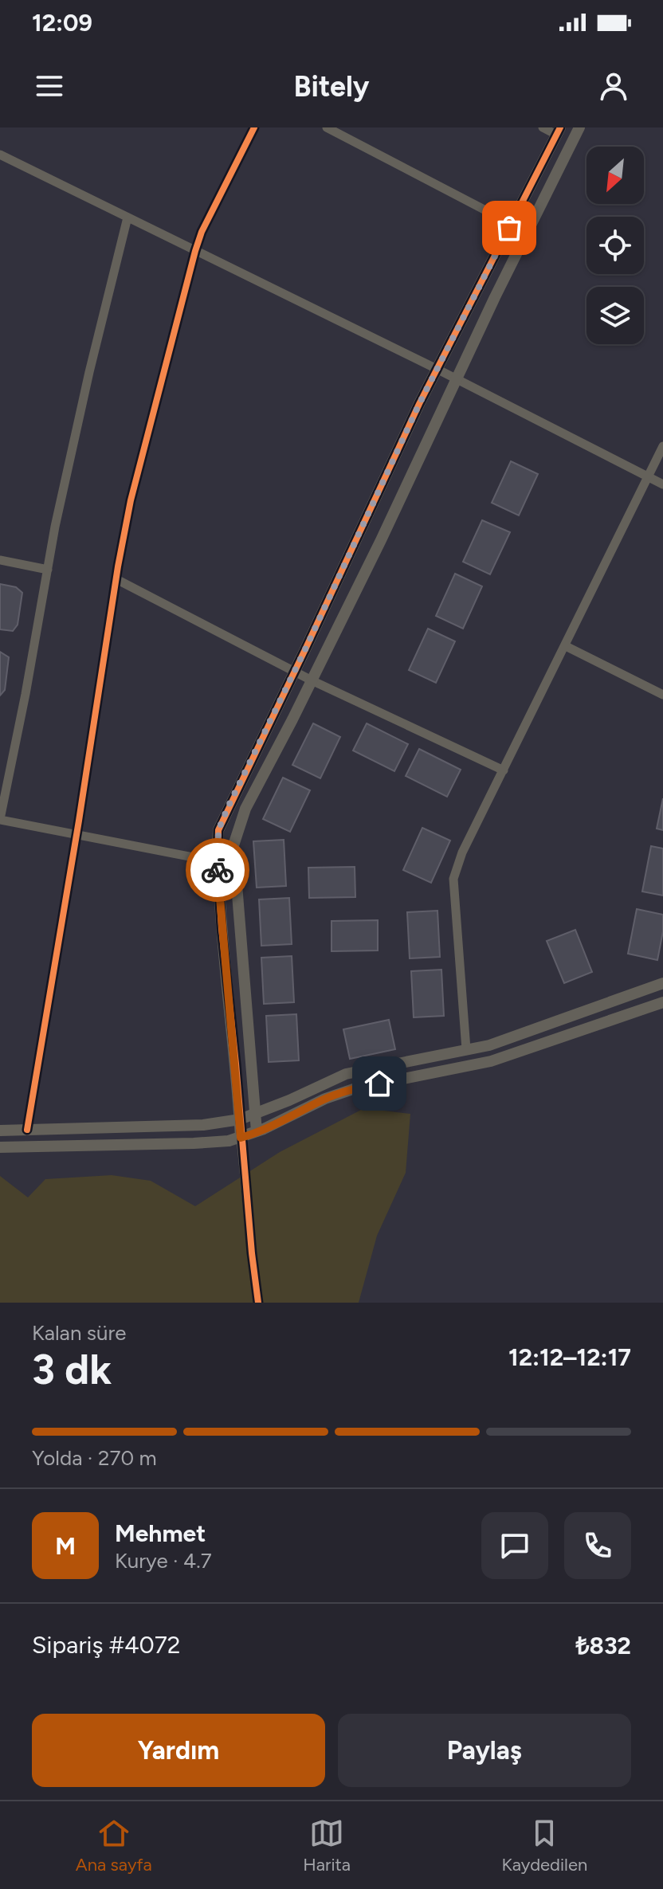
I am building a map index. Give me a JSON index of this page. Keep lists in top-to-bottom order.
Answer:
{
  "north": "bottom left",
  "page": {
    "status": "12:09",
    "header": "Bitely",
    "heading": ["3 dk", "Kalan süre", "12:12–12:17"],
    "panel": [
      "Mehmet",
      "Kurye · 4.7",
      "Sipariş #4072",
      "₺832"
    ],
    "bar": "Yolda · 270 m",
    "round": "M",
    "buttons": ["Yardım", "Paylaş"],
    "tabs": ["Ana sayfa", "Harita", "Kaydedilen"]
  }
}
